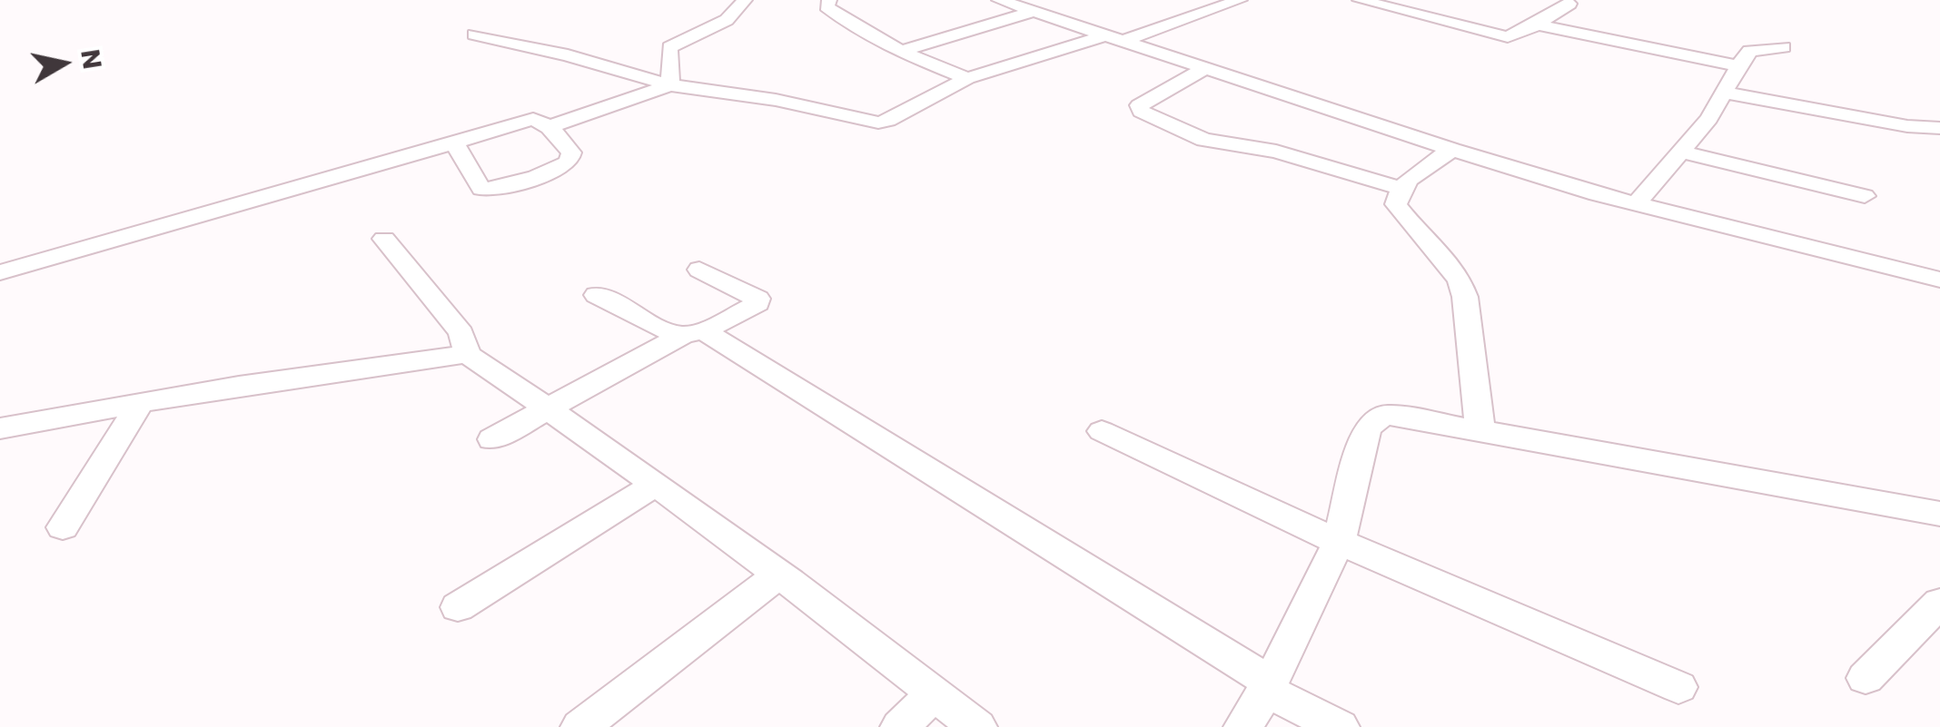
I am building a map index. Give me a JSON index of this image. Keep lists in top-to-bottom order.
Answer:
{
  "north": "right"
}
